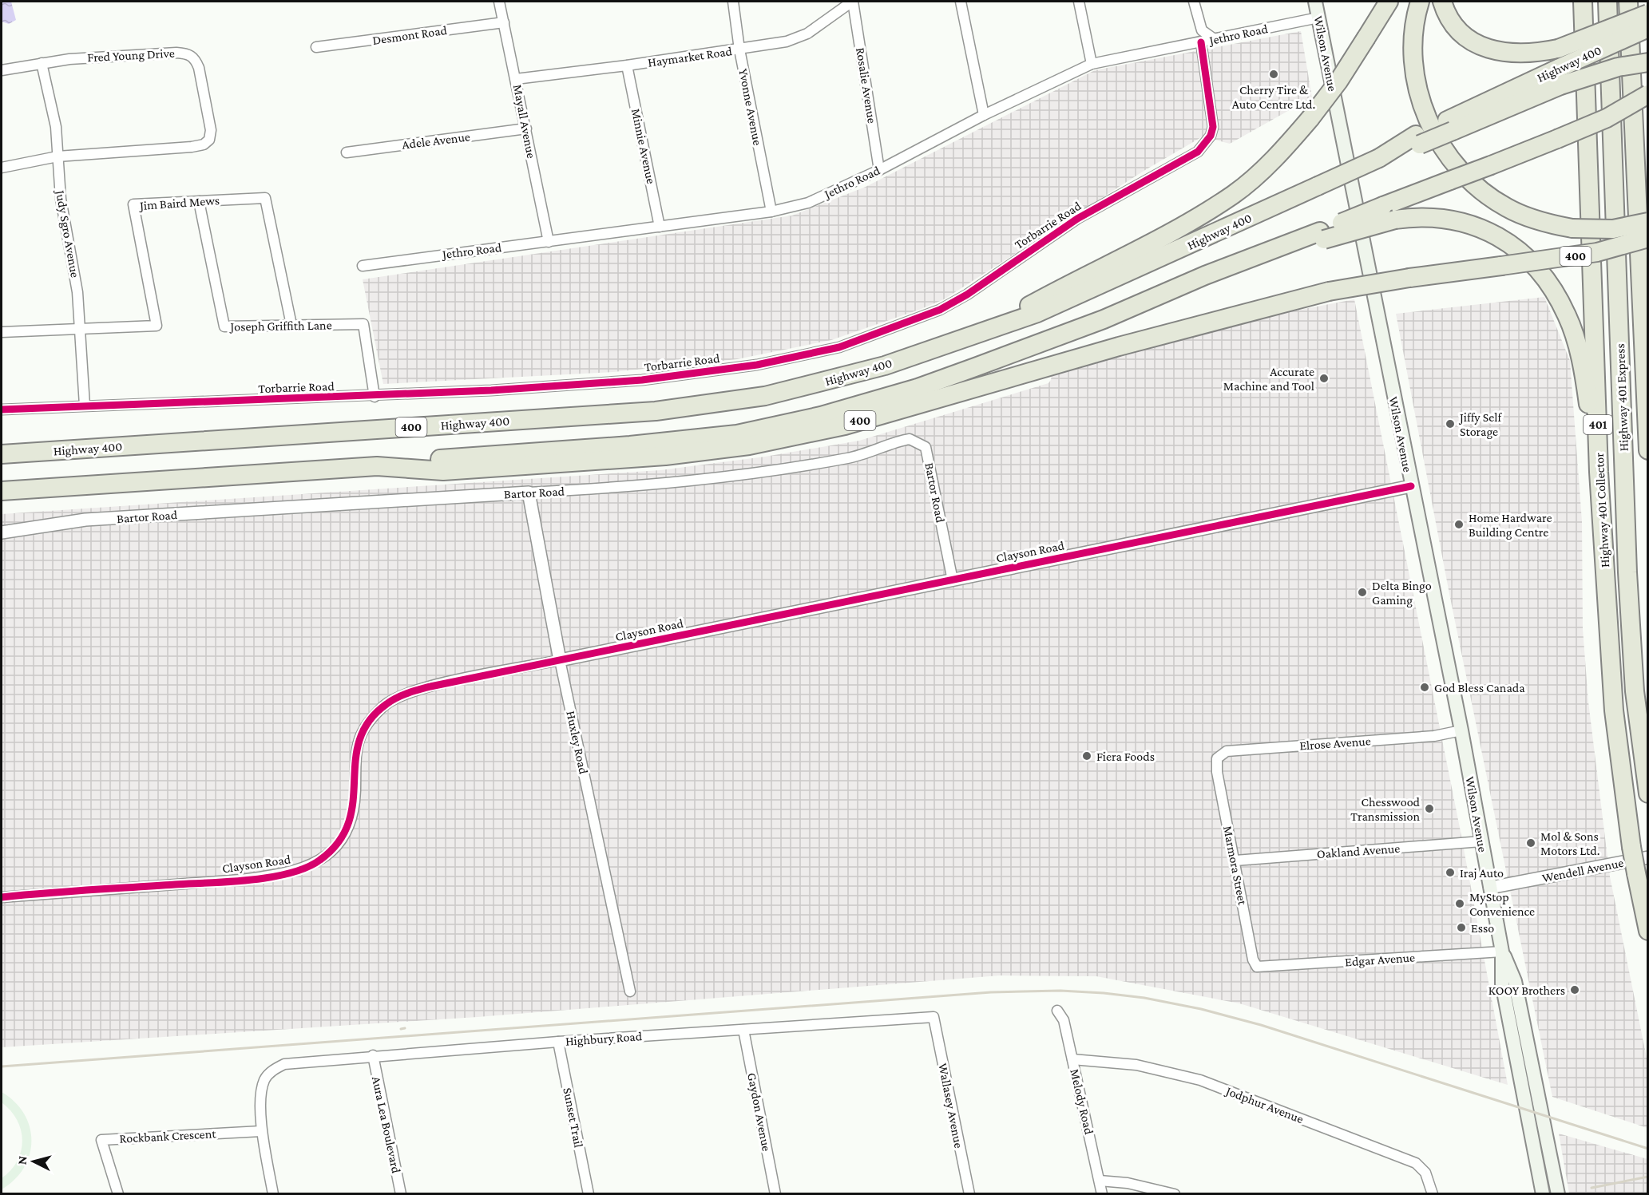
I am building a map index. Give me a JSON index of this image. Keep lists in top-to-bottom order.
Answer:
{
  "streets": {
    "highway": [
      "Highway 400",
      "400",
      "Highway 401 Express",
      "401",
      "Highway 401 Collector"
    ],
    "main road": ["Wilson Avenue"],
    "street": [
      "Jethro Road",
      "Desmont Road",
      "Fred Young Drive",
      "Haymarket Road",
      "Rosalie Avenue",
      "Yvonne Avenue",
      "Mayall Avenue",
      "Adele Avenue",
      "Minnie Avenue",
      "Jim Baird Mews",
      "Torbarrie Road",
      "Judy Sgro Avenue",
      "Joseph Griffith Lane",
      "Bartor Road",
      "Clayson Road",
      "Huxley Road",
      "Elrose Avenue",
      "Oakland Avenue",
      "Marmora Street",
      "Wendell Avenue",
      "Edgar Avenue",
      "Highbury Road",
      "Melody Road",
      "Jodphur Avenue",
      "Wallasey Avenue",
      "Gaydon Avenue",
      "Sunset Trail",
      "Aura Lea Boulevard",
      "Rockbank Crescent"
    ]
  },
  "crossings": [
    ["Jethro Road", "Wilson Avenue"],
    ["Jethro Road", "Rosalie Avenue"],
    ["Jethro Road", "Yvonne Avenue"],
    ["Jethro Road", "Mayall Avenue"],
    ["Jethro Road", "Minnie Avenue"],
    ["Jethro Road", "Torbarrie Road"],
    ["Desmont Road", "Mayall Avenue"],
    ["Wilson Avenue", "Clayson Road"],
    ["Wilson Avenue", "Elrose Avenue"],
    ["Wilson Avenue", "Oakland Avenue"],
    ["Wilson Avenue", "Wendell Avenue"],
    ["Wilson Avenue", "Edgar Avenue"],
    ["Fred Young Drive", "Judy Sgro Avenue"],
    ["Haymarket Road", "Rosalie Avenue"],
    ["Haymarket Road", "Yvonne Avenue"],
    ["Haymarket Road", "Mayall Avenue"],
    ["Haymarket Road", "Minnie Avenue"],
    ["Mayall Avenue", "Adele Avenue"],
    ["Jim Baird Mews", "Judy Sgro Avenue"],
    ["Jim Baird Mews", "Joseph Griffith Lane"],
    ["Torbarrie Road", "Judy Sgro Avenue"],
    ["Torbarrie Road", "Joseph Griffith Lane"],
    ["Bartor Road", "Clayson Road"],
    ["Bartor Road", "Huxley Road"],
    ["Clayson Road", "Huxley Road"],
    ["Elrose Avenue", "Marmora Street"],
    ["Oakland Avenue", "Marmora Street"],
    ["Marmora Street", "Edgar Avenue"],
    ["Highbury Road", "Wallasey Avenue"],
    ["Highbury Road", "Gaydon Avenue"],
    ["Highbury Road", "Sunset Trail"],
    ["Highbury Road", "Aura Lea Boulevard"],
    ["Highbury Road", "Rockbank Crescent"],
    ["Melody Road", "Jodphur Avenue"]
  ],
  "places": [
    "Cherry Tire & Auto Centre Ltd.",
    "Accurate Machine and Tool",
    "Jiffy Self Storage",
    "Home Hardware Building Centre",
    "Delta Bingo Gaming",
    "God Bless Canada",
    "Fiera Foods",
    "Chesswood Transmission",
    "Mol & Sons Motors Ltd.",
    "Iraj Auto",
    "MyStop Convenience",
    "Esso",
    "KOOY Brothers"
  ],
  "north": "left"
}
